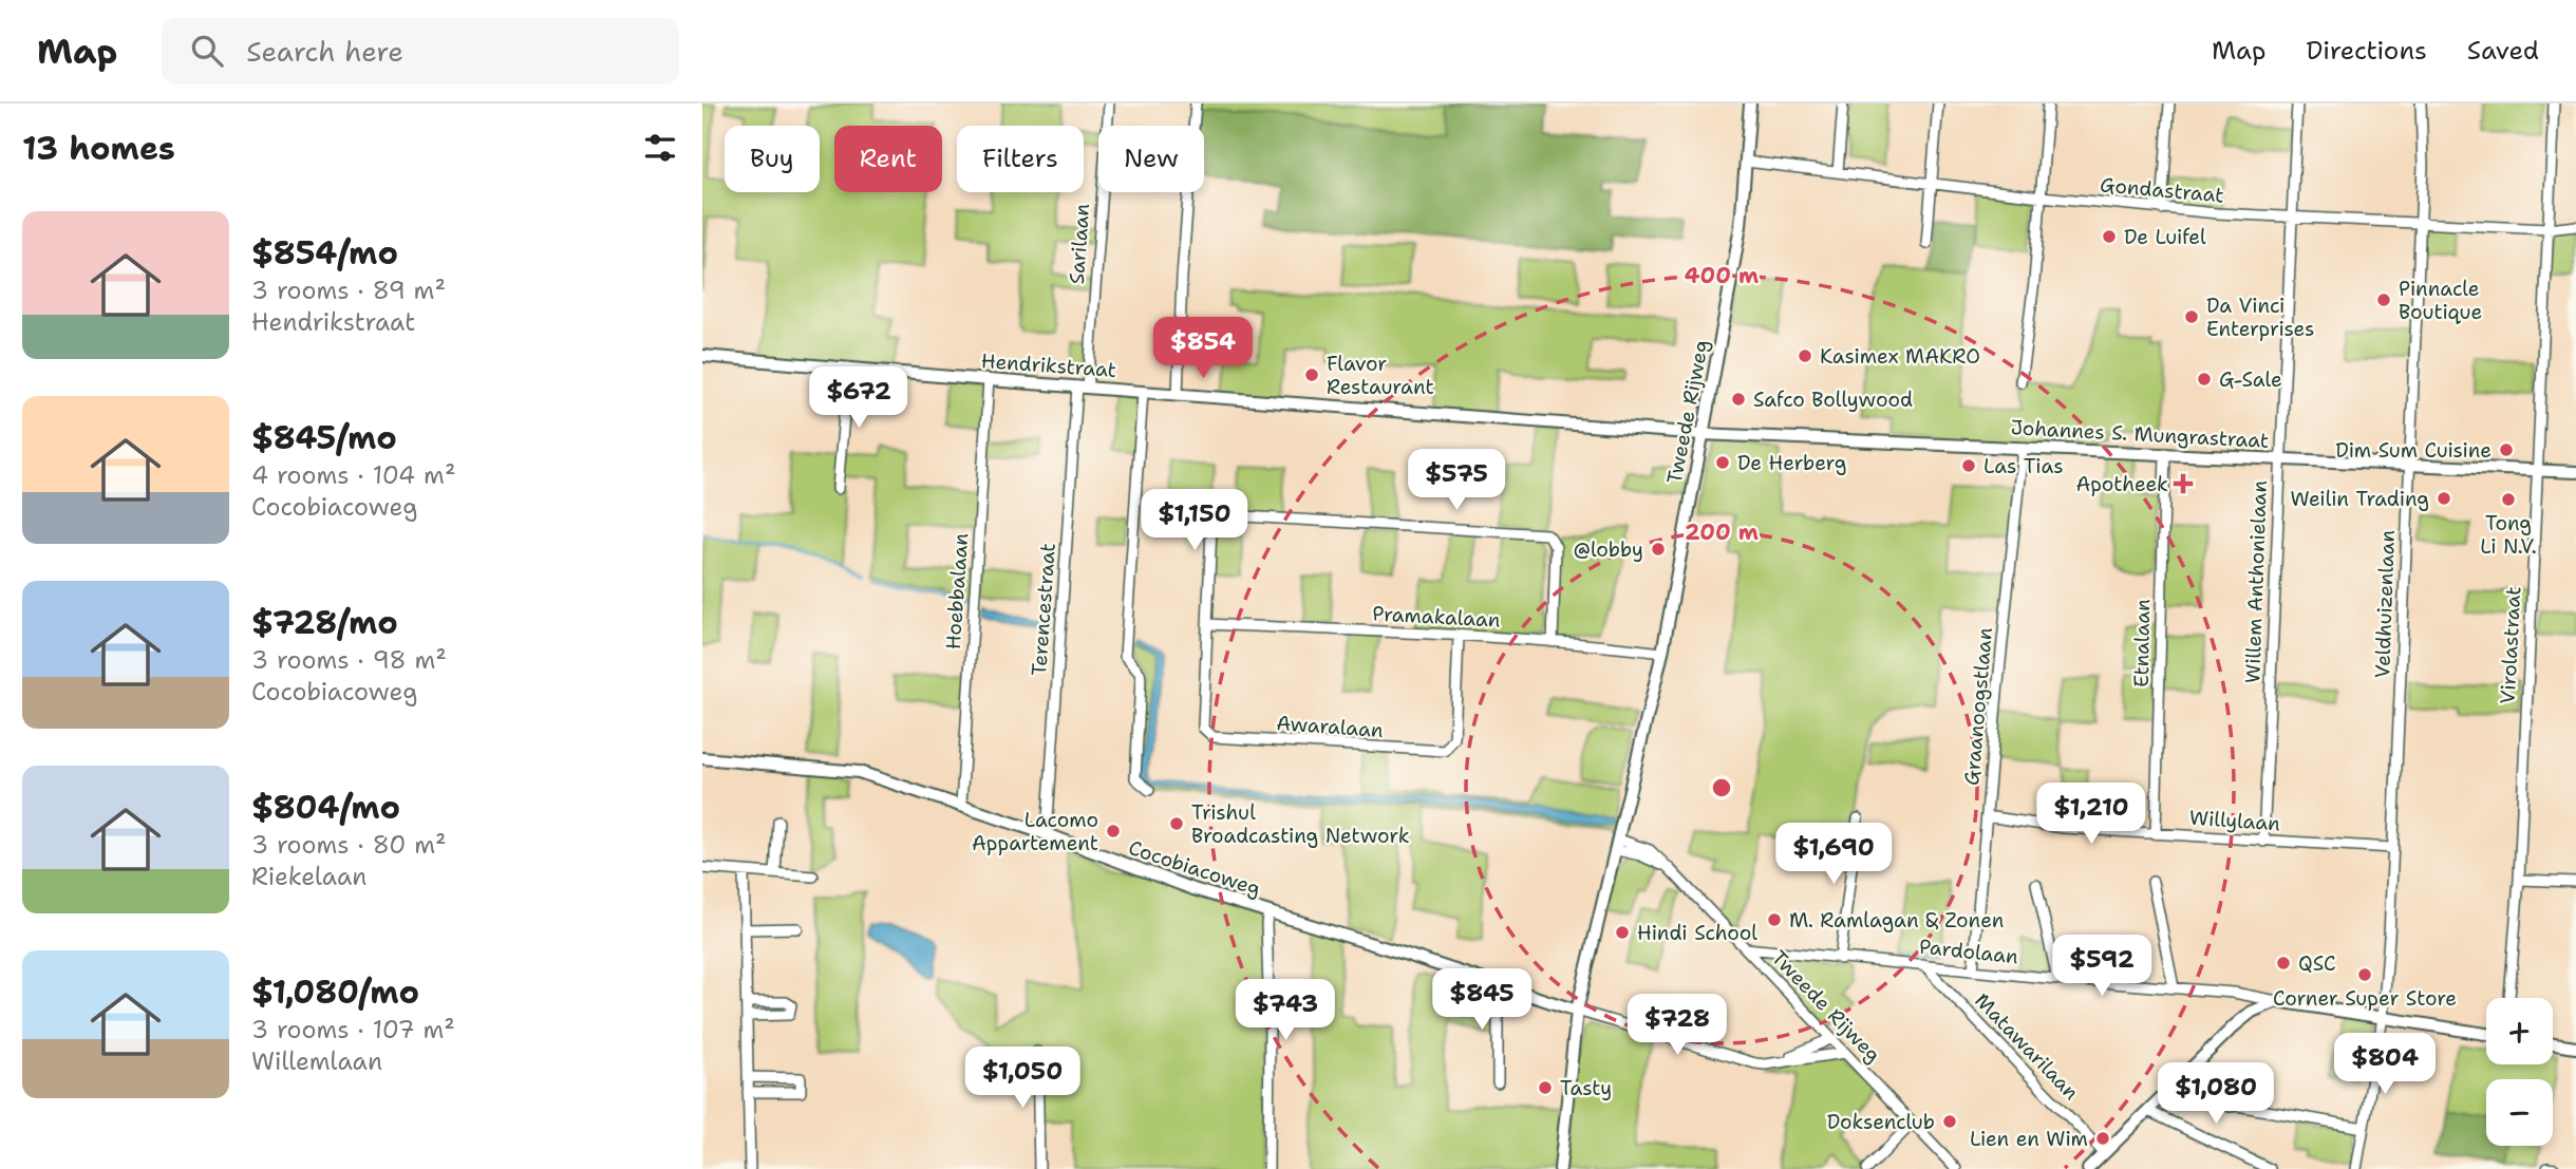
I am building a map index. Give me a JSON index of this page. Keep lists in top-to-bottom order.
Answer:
{
  "streets": {
    "street": [
      "Gondastraat",
      "Sarilaan",
      "Hendrikstraat",
      "Tweede Rijweg",
      "Johannes S. Mungrastraat",
      "Willem Anthonielaan",
      "Hoebbalaan",
      "Veldhuizenlaan",
      "Terencestraat",
      "Pramakalaan",
      "Etnalaan",
      "Virolastraat",
      "Graanoogstlaan",
      "Awaralaan",
      "Willylaan",
      "Cocobiacoweg",
      "Pardolaan",
      "Matawarilaan"
    ]
  },
  "crossings": [
    ["Gondastraat", "Tweede Rijweg"],
    ["Gondastraat", "Willem Anthonielaan"],
    ["Gondastraat", "Veldhuizenlaan"],
    ["Gondastraat", "Virolastraat"],
    ["Sarilaan", "Hendrikstraat"],
    ["Sarilaan", "Terencestraat"],
    ["Hendrikstraat", "Tweede Rijweg"],
    ["Hendrikstraat", "Johannes S. Mungrastraat"],
    ["Hendrikstraat", "Hoebbalaan"],
    ["Hendrikstraat", "Terencestraat"],
    ["Tweede Rijweg", "Johannes S. Mungrastraat"],
    ["Tweede Rijweg", "Pramakalaan"],
    ["Tweede Rijweg", "Cocobiacoweg"],
    ["Tweede Rijweg", "Pardolaan"],
    ["Johannes S. Mungrastraat", "Willem Anthonielaan"],
    ["Johannes S. Mungrastraat", "Veldhuizenlaan"],
    ["Johannes S. Mungrastraat", "Etnalaan"],
    ["Johannes S. Mungrastraat", "Virolastraat"],
    ["Johannes S. Mungrastraat", "Graanoogstlaan"],
    ["Willem Anthonielaan", "Willylaan"],
    ["Hoebbalaan", "Cocobiacoweg"],
    ["Veldhuizenlaan", "Willylaan"],
    ["Terencestraat", "Cocobiacoweg"],
    ["Pramakalaan", "Awaralaan"],
    ["Etnalaan", "Willylaan"],
    ["Graanoogstlaan", "Willylaan"],
    ["Graanoogstlaan", "Pardolaan"],
    ["Pardolaan", "Matawarilaan"]
  ],
  "places": {
    "other": [
      "De Luifel",
      "Pinnacle Boutique",
      "Da Vinci Enterprises",
      "Kasimex MAKRO",
      "Flavor Restaurant",
      "G-Sale",
      "Safco Bollywood",
      "Dim Sum Cuisine",
      "De Herberg",
      "Las Tias",
      "Weilin Trading",
      "Tong Li N.V.",
      "@lobby",
      "Trishul Broadcasting Network",
      "Lacomo Appartement",
      "M. Ramlagan & Zonen",
      "Hindi School",
      "QSC",
      "Corner Super Store",
      "Tasty",
      "Doksenclub",
      "Lien en Wim"
    ],
    "health": ["Apotheek"]
  },
  "page": {
    "header": "Map",
    "search": "Search here",
    "nav": ["Map", "Directions", "Saved"],
    "heading": "13 homes",
    "chip": [
      "Buy",
      "Rent",
      "Filters",
      "New"
    ],
    "list": [
      {
        "name": "$854/mo",
        "note": "3 rooms · 89 m² · Hendrikstraat"
      },
      {
        "name": "$845/mo",
        "note": "4 rooms · 104 m² · Cocobiacoweg"
      },
      {
        "name": "$728/mo",
        "note": "3 rooms · 98 m² · Cocobiacoweg"
      },
      {
        "name": "$804/mo",
        "note": "3 rooms · 80 m² · Riekelaan"
      },
      {
        "name": "$1,080/mo",
        "note": "3 rooms · 107 m² · Willemlaan"
      }
    ],
    "price": [
      "$854",
      "$672",
      "$575",
      "$1,150",
      "$1,210",
      "$1,690",
      "$592",
      "$845",
      "$743",
      "$728",
      "$804",
      "$1,050",
      "$1,080"
    ],
    "map_buttons": ["+", "−"]
  },
  "rings": ["400 m", "200 m"]
}
